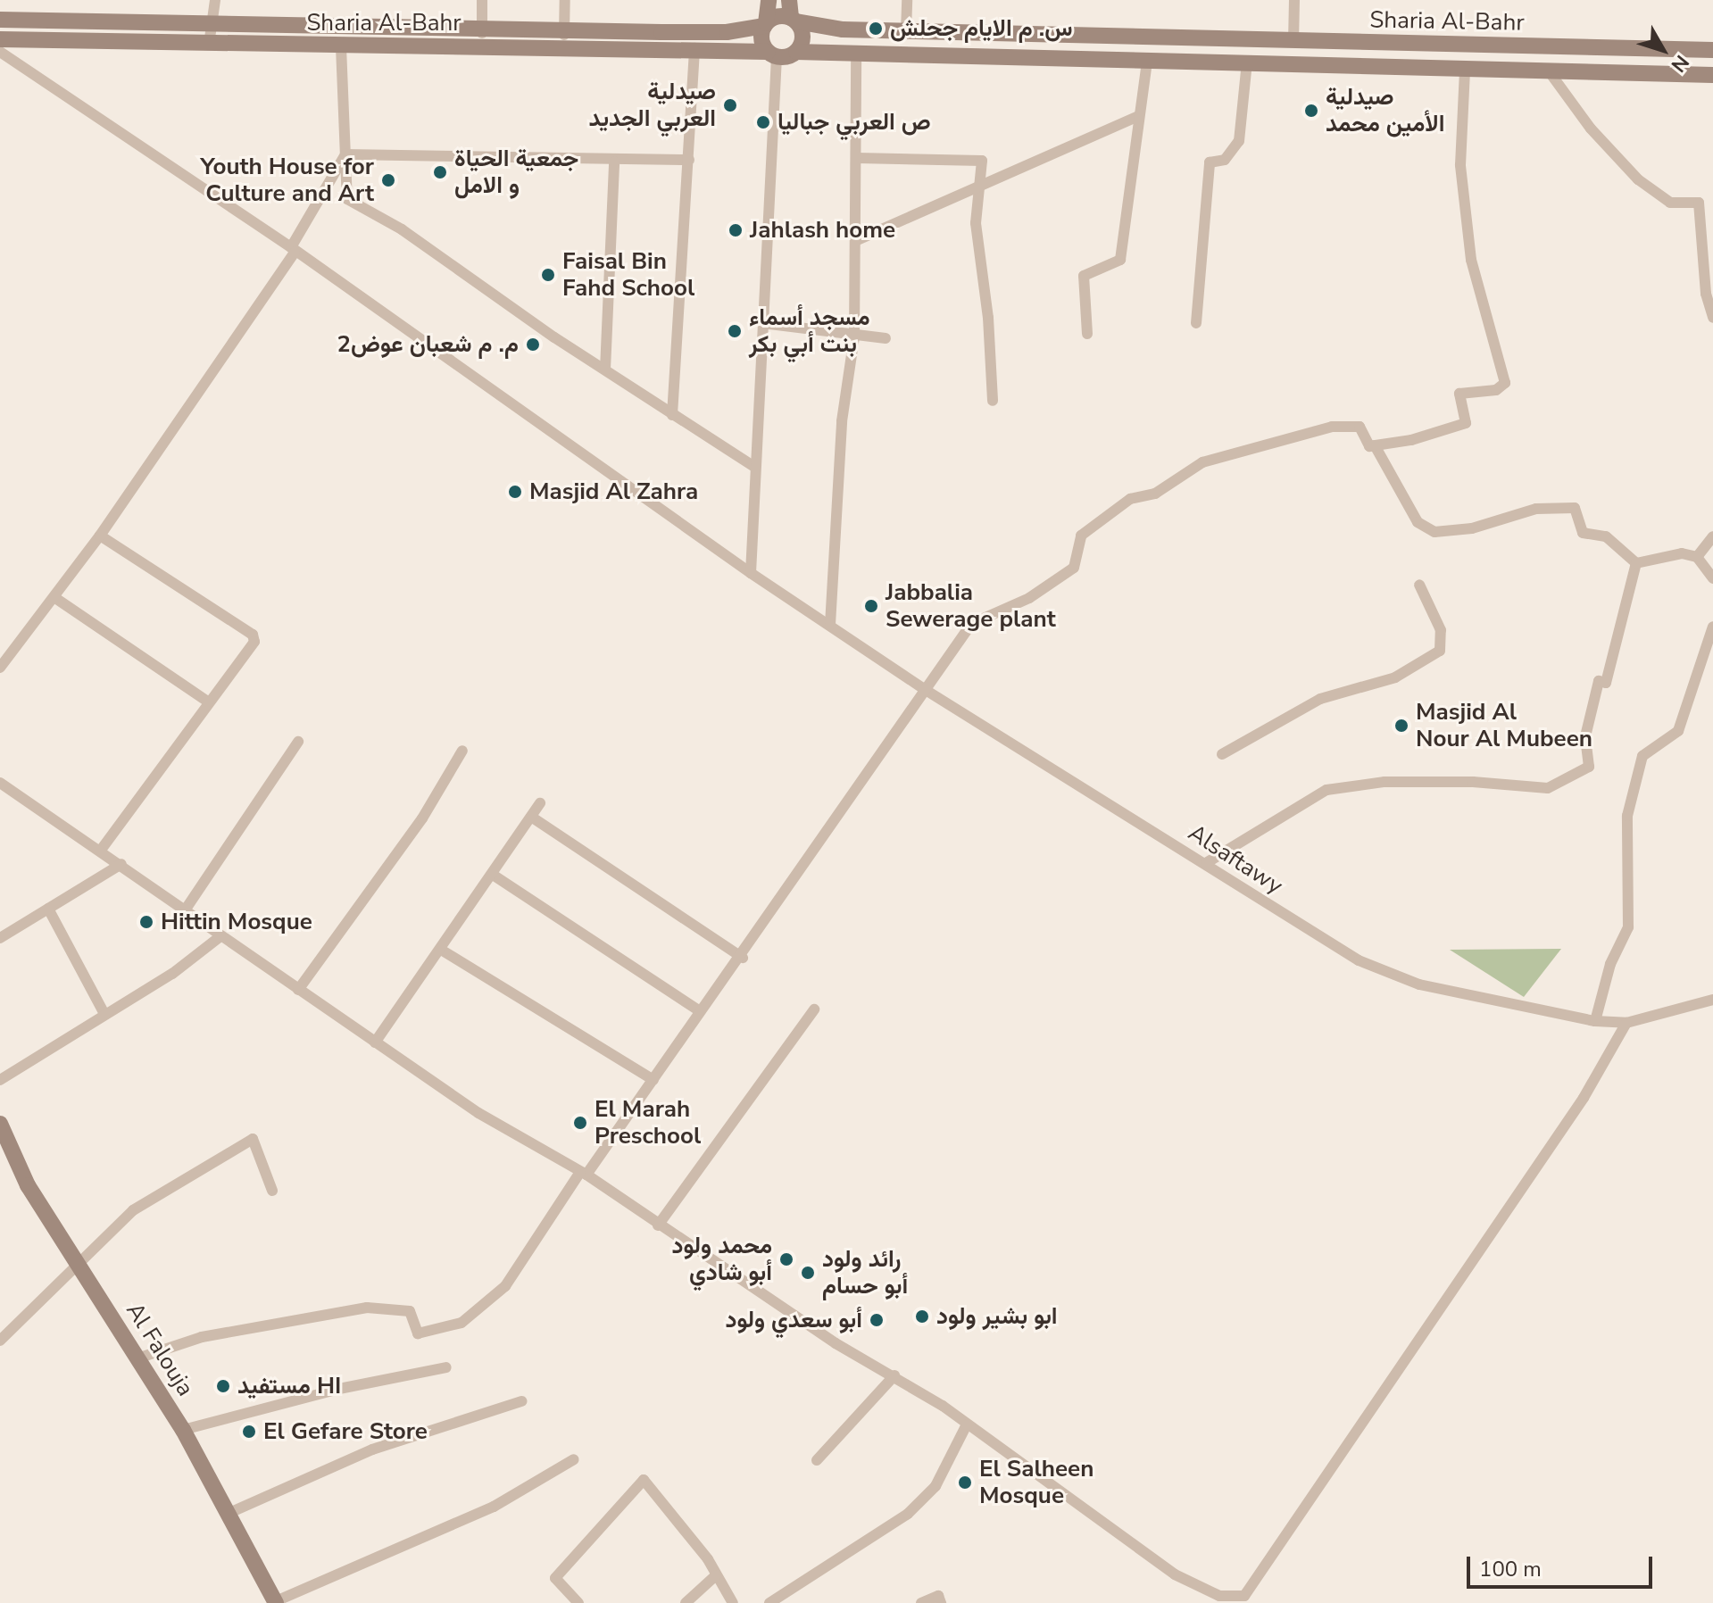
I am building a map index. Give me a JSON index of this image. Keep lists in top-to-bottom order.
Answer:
{
  "streets": {
    "main road": ["Sharia Al-Bahr", "Al Falouja"],
    "street": ["Alsaftawy"]
  },
  "places": [
    "س. م الايام جحلش",
    "صيدلية العربي الجديد",
    "صيدلية الأمين محمد",
    "ص العربي جباليا",
    "جمعية الحياة و الامل",
    "Youth House for Culture and Art",
    "Jahlash home",
    "Faisal Bin Fahd School",
    "مسجد أسماء بنت أبي بكر",
    "م. م شعبان عوض2",
    "Masjid Al Zahra",
    "Jabbalia Sewerage plant",
    "Masjid Al Nour Al Mubeen",
    "Hittin Mosque",
    "El Marah Preschool",
    "محمد ولود أبو شادي",
    "رائد ولود أبو حسام",
    "ابو بشير ولود",
    "أبو سعدي ولود",
    "مستفيد HI",
    "El Gefare Store",
    "El Salheen Mosque"
  ],
  "scale_bar": "100 m",
  "north": "bottom right"
}
